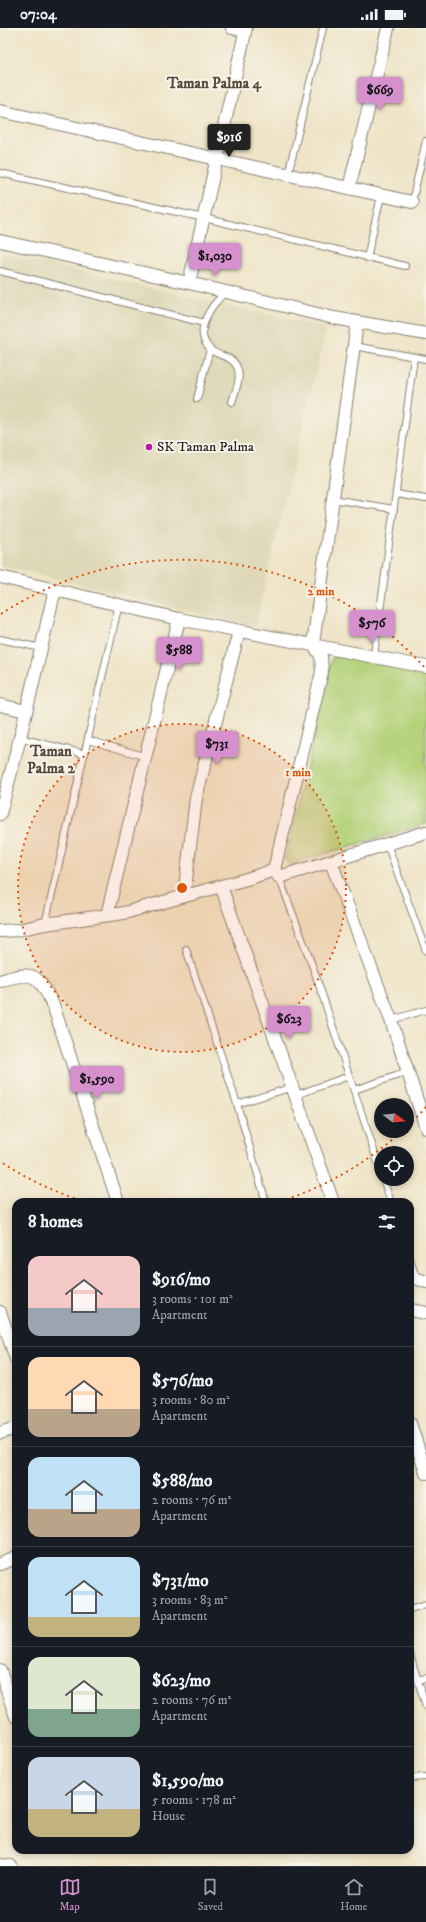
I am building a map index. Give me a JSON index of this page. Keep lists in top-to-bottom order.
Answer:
{
  "districts": ["Taman Palma 4", "Taman Palma 2"],
  "places": ["SK Taman Palma"],
  "north": "right",
  "page": {
    "status": "07:04",
    "price": [
      "$669",
      "$916",
      "$1,030",
      "$576",
      "$588",
      "$731",
      "$623",
      "$1,590"
    ],
    "heading": "8 homes",
    "list": [
      {
        "name": "$916/mo",
        "note": "3 rooms · 101 m² · Apartment"
      },
      {
        "name": "$576/mo",
        "note": "3 rooms · 80 m² · Apartment"
      },
      {
        "name": "$588/mo",
        "note": "2 rooms · 76 m² · Apartment"
      },
      {
        "name": "$731/mo",
        "note": "3 rooms · 83 m² · Apartment"
      },
      {
        "name": "$623/mo",
        "note": "2 rooms · 76 m² · Apartment"
      },
      {
        "name": "$1,590/mo",
        "note": "5 rooms · 178 m² · House"
      }
    ],
    "tabs": ["Map", "Saved", "Home"]
  },
  "rings": ["2 min", "1 min"]
}
